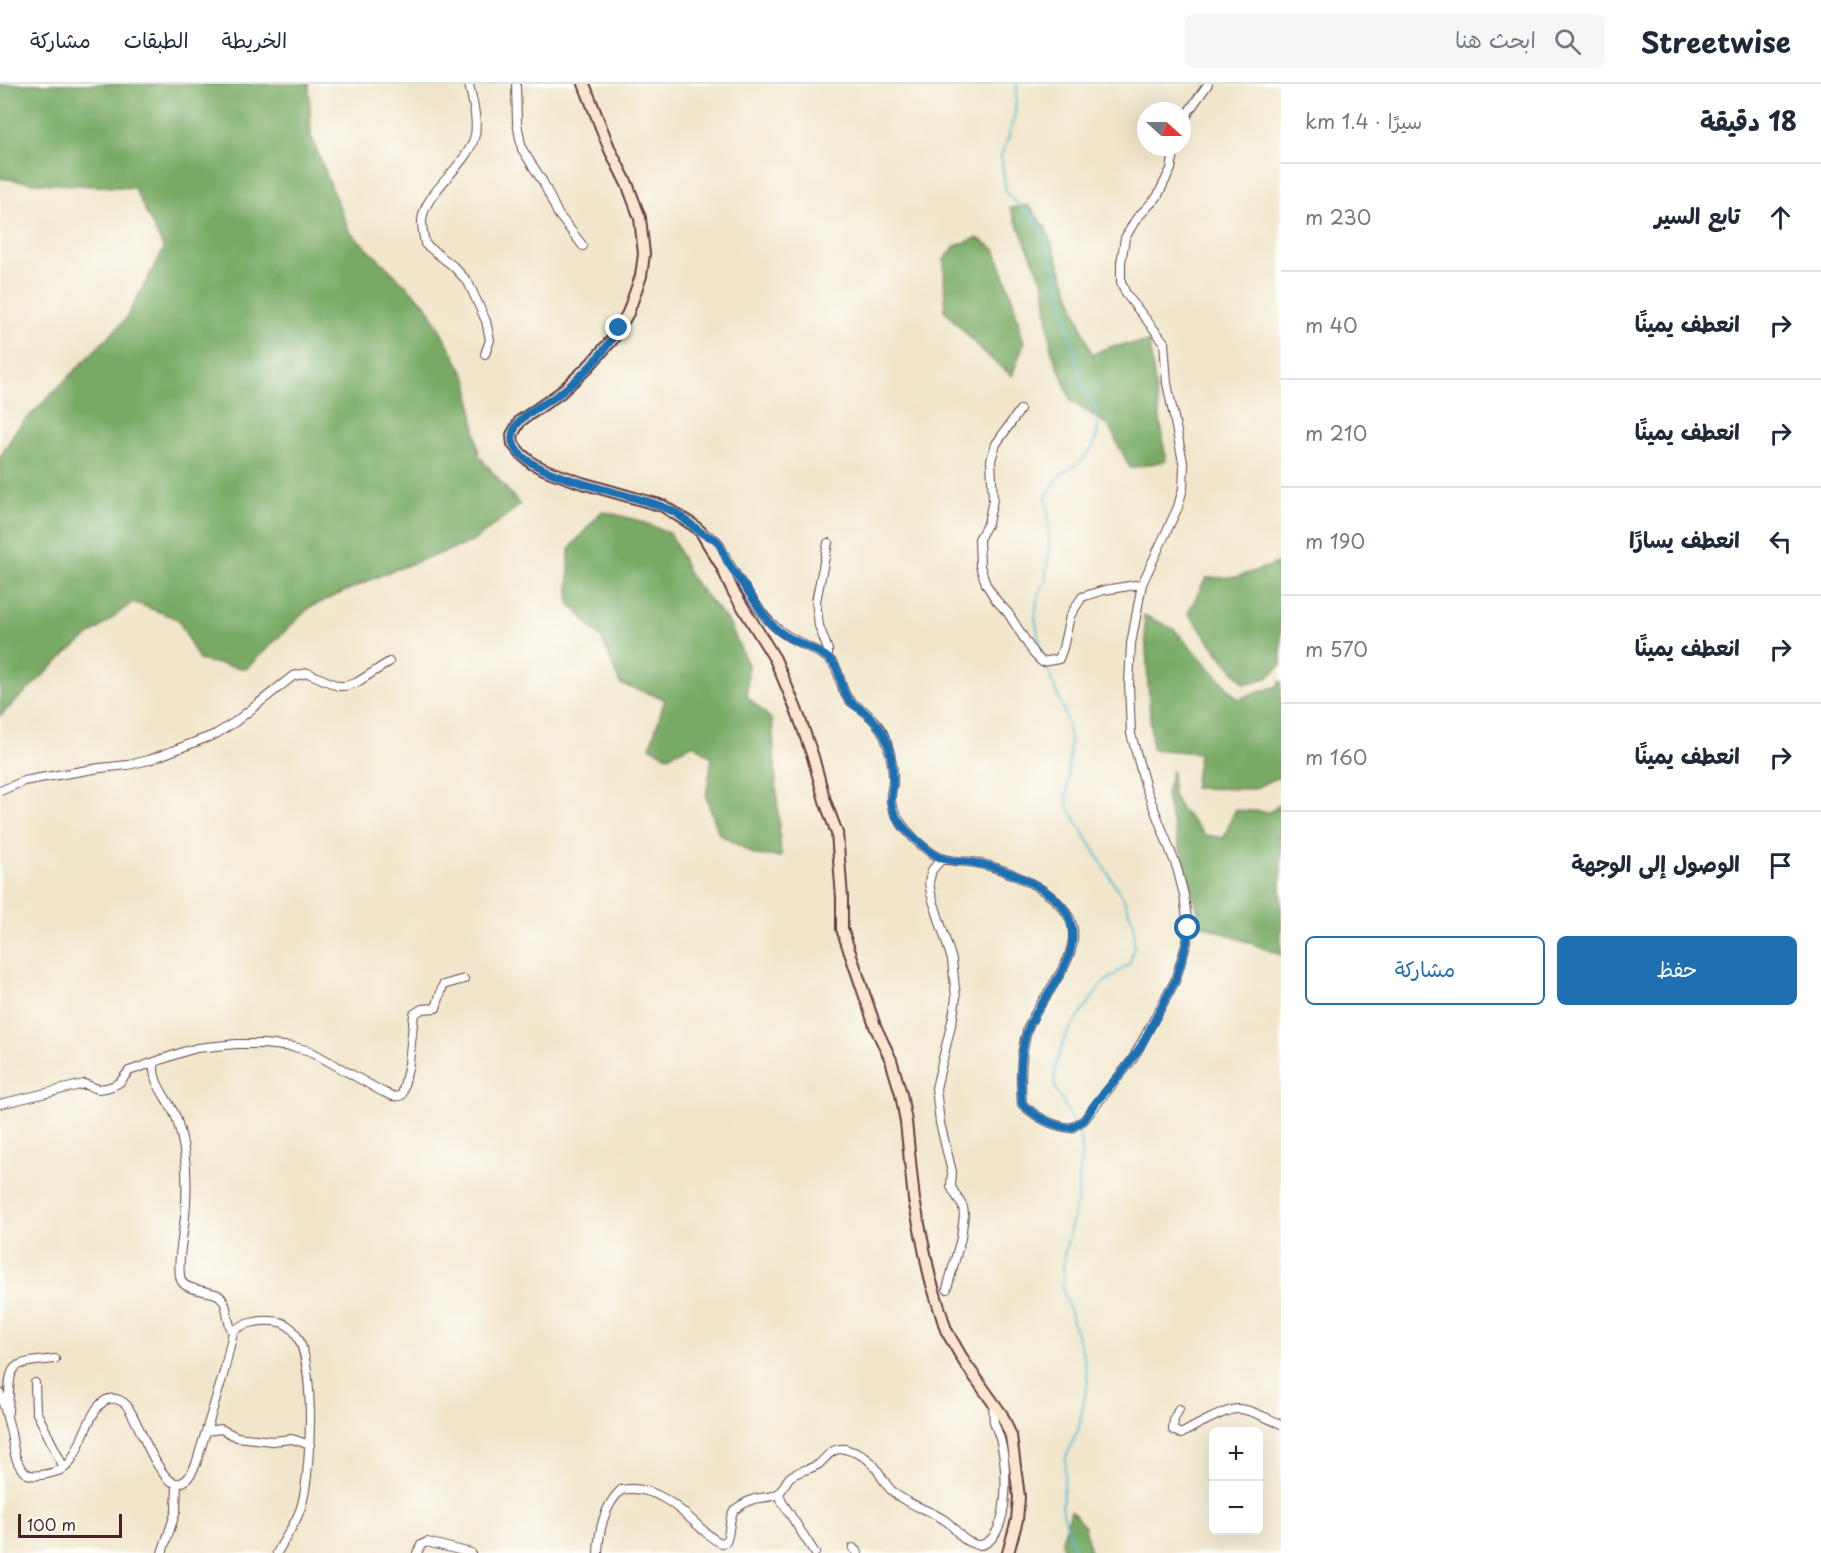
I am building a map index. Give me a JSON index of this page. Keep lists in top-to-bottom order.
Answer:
{
  "scale_bar": "100 m",
  "north": "right",
  "page": {
    "header": "Streetwise",
    "search": "ابحث هنا",
    "nav": ["الخريطة", "الطبقات", "مشاركة"],
    "heading": ["18 دقيقة", "سيرًا · 1.4 km"],
    "list": [
      ["تابع السير", "230 m"],
      ["انعطف يمينًا", "40 m"],
      ["انعطف يمينًا", "210 m"],
      ["انعطف يسارًا", "190 m"],
      ["انعطف يمينًا", "570 m"],
      ["انعطف يمينًا", "160 m"],
      "الوصول إلى الوجهة"
    ],
    "buttons": ["حفظ", "مشاركة"],
    "map_buttons": ["+", "−"],
    "scale": "100 m"
  }
}
